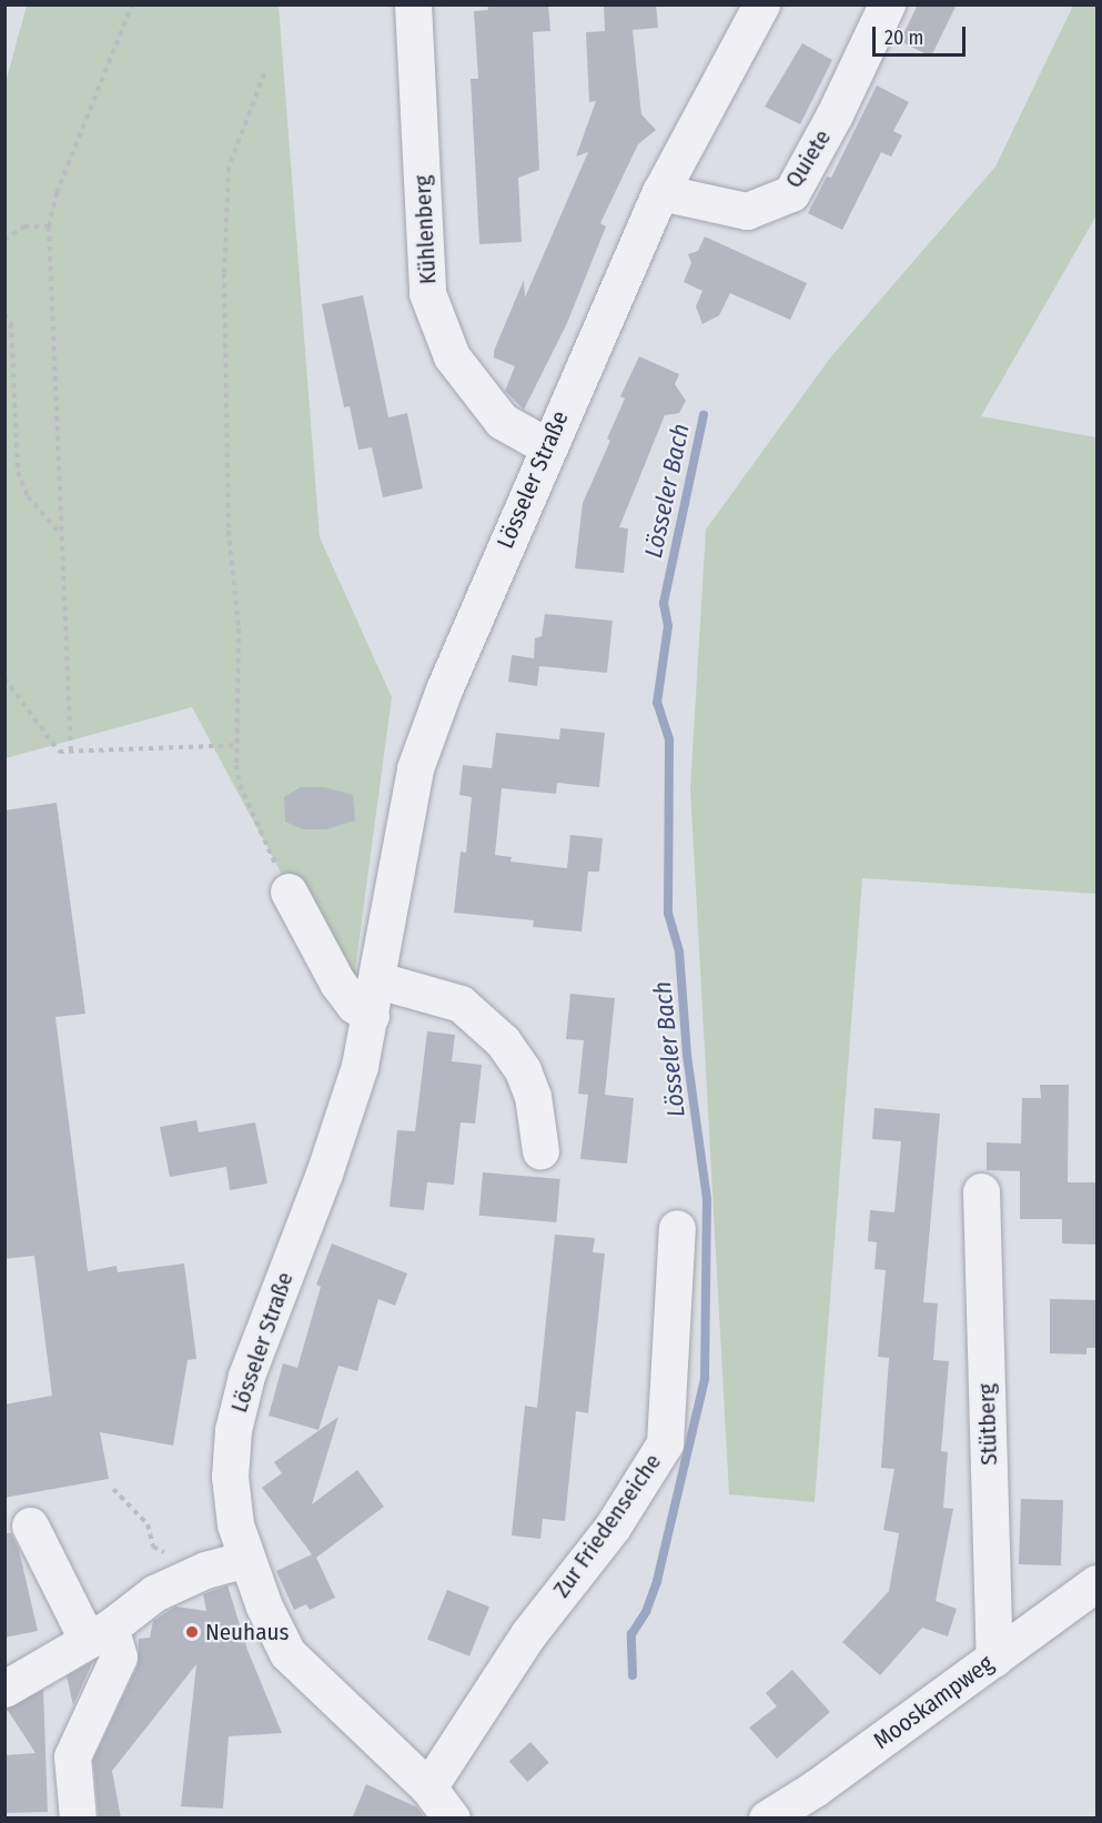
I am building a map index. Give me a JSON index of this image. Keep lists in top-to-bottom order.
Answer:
{
  "streets": {
    "street": [
      "Quiete",
      "Kühlenberg",
      "Lösseler Straße",
      "Stütberg",
      "Zur Friedenseiche",
      "Mooskampweg"
    ]
  },
  "crossings": [
    ["Quiete", "Lösseler Straße"],
    ["Kühlenberg", "Lösseler Straße"],
    ["Stütberg", "Mooskampweg"]
  ],
  "water": ["Lösseler Bach"],
  "places": ["Neuhaus"],
  "scale_bar": "20 m"
}
